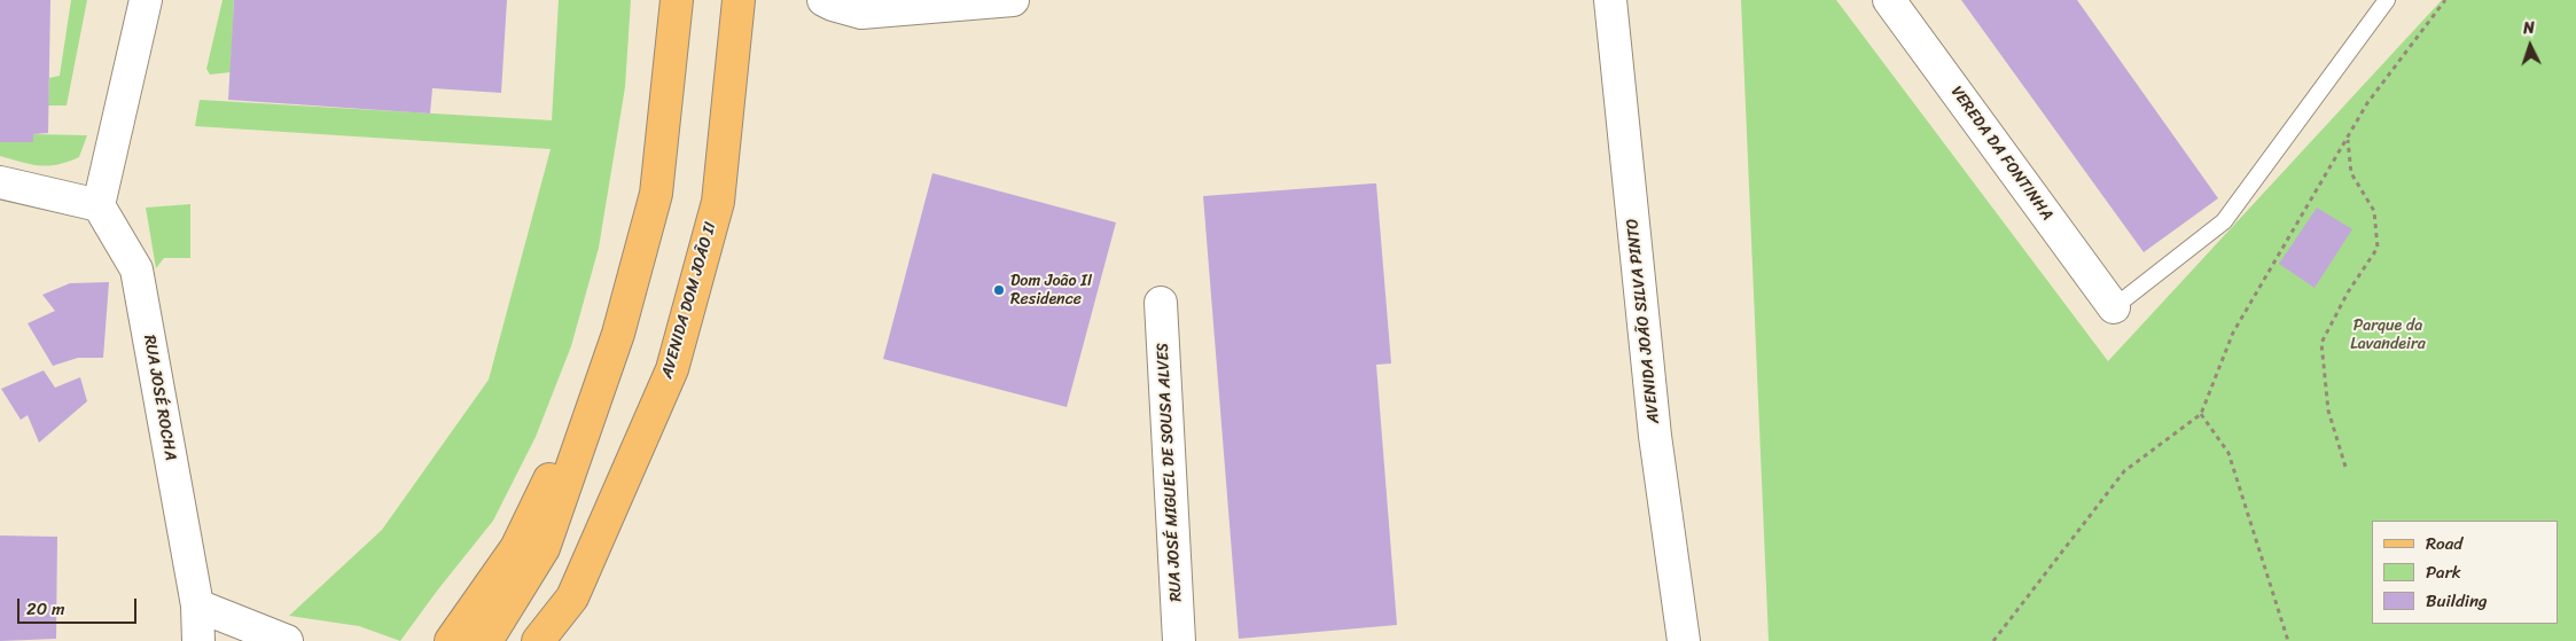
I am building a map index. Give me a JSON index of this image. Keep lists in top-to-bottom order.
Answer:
{
  "streets": {
    "main road": ["AVENIDA DOM JOÃO II"],
    "street": [
      "VEREDA DA FONTINHA",
      "AVENIDA JOÃO SILVA PINTO",
      "RUA JOSÉ ROCHA",
      "RUA JOSÉ MIGUEL DE SOUSA ALVES"
    ]
  },
  "parks": ["Parque da Lavandeira"],
  "places": ["Dom João II Residence"],
  "legend": ["Road", "Park", "Building"],
  "scale_bar": "20 m",
  "north": "top"
}
